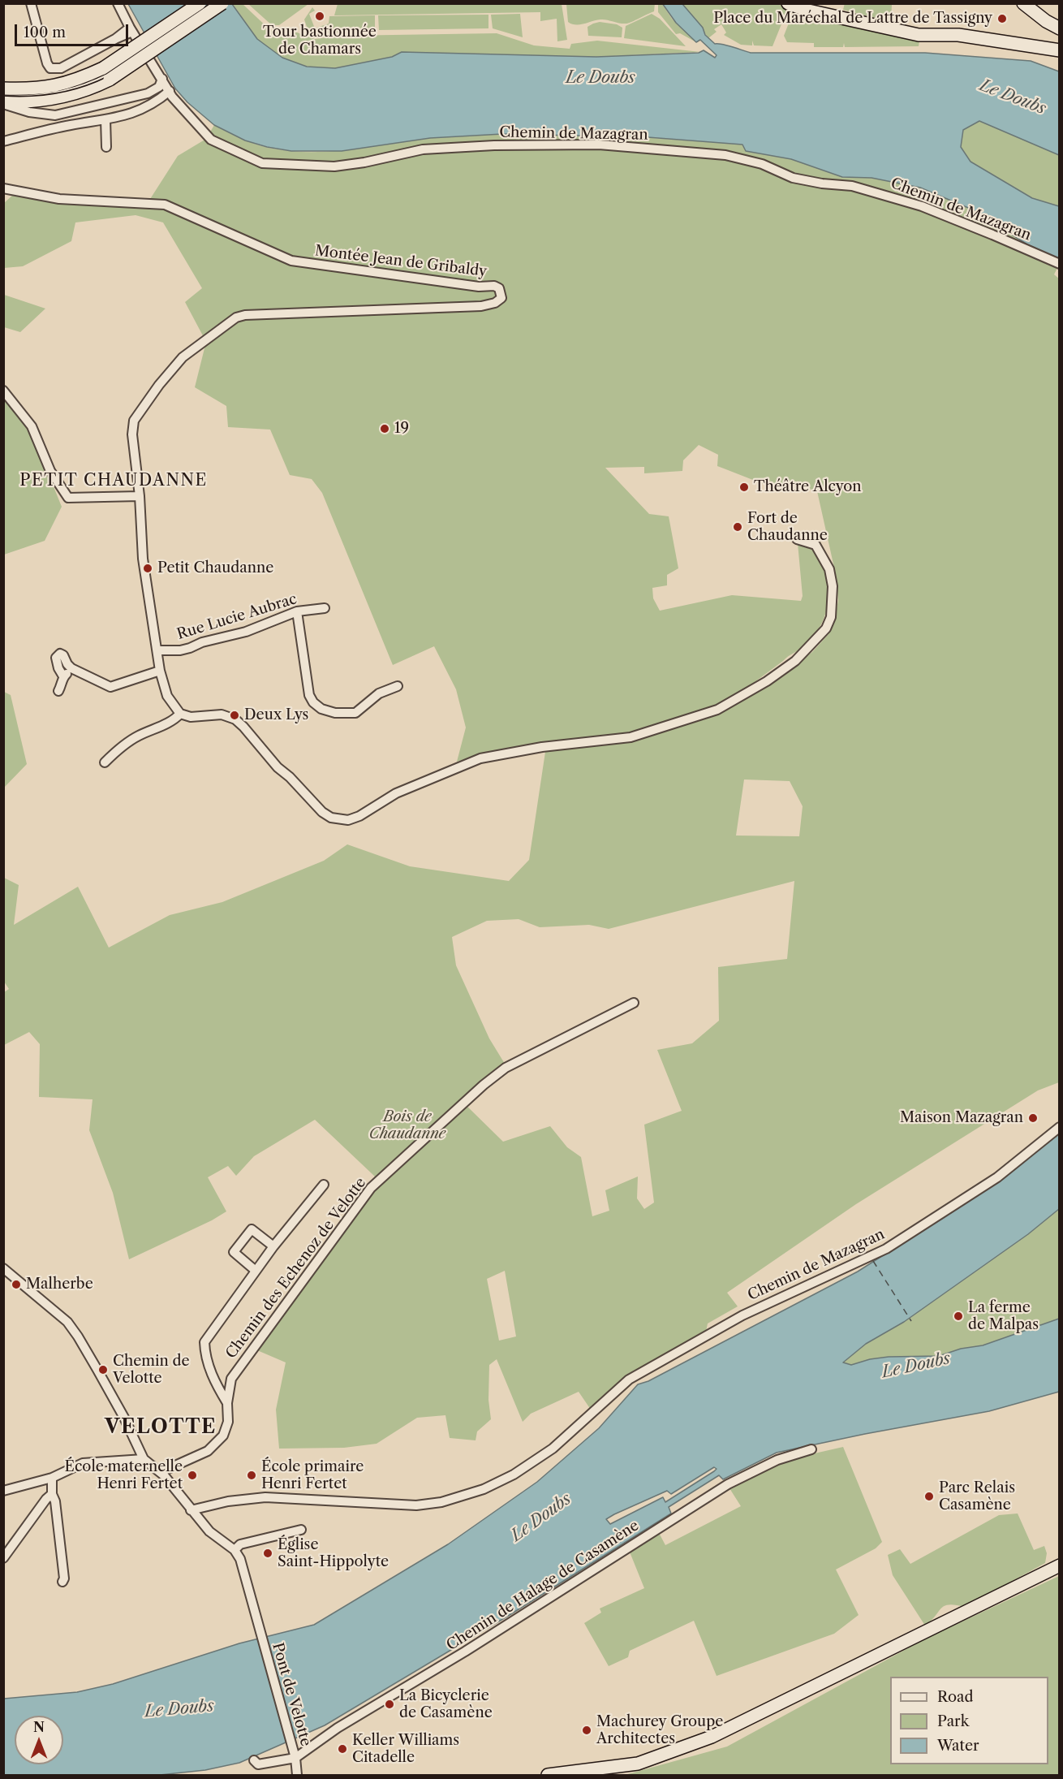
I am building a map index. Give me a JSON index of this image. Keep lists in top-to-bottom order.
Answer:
{
  "streets": {
    "street": [
      "Chemin de Mazagran",
      "Montée Jean de Gribaldy",
      "Rue Lucie Aubrac",
      "Chemin des Echenoz de Velotte",
      "Chemin de Halage de Casamène",
      "Pont de Velotte"
    ]
  },
  "crossings": [
    ["Chemin de Halage de Casamène", "Pont de Velotte"]
  ],
  "districts": ["PETIT CHAUDANNE", "VELOTTE"],
  "water": ["Le Doubs"],
  "parks": ["Bois de Chaudanne"],
  "places": [
    "Tour bastionnée de Chamars",
    "Place du Maréchal de Lattre de Tassigny",
    "19",
    "Théâtre Alcyon",
    "Fort de Chaudanne",
    "Petit Chaudanne",
    "Deux Lys",
    "Maison Mazagran",
    "Malherbe",
    "La ferme de Malpas",
    "Chemin de Velotte",
    "École maternelle Henri Fertet",
    "École primaire Henri Fertet",
    "Parc Relais Casamène",
    "Église Saint-Hippolyte",
    "La Bicyclerie de Casamène",
    "Machurey Groupe Architectes",
    "Keller Williams Citadelle"
  ],
  "legend": ["Road", "Park", "Water"],
  "scale_bar": "100 m",
  "north": "top"
}
